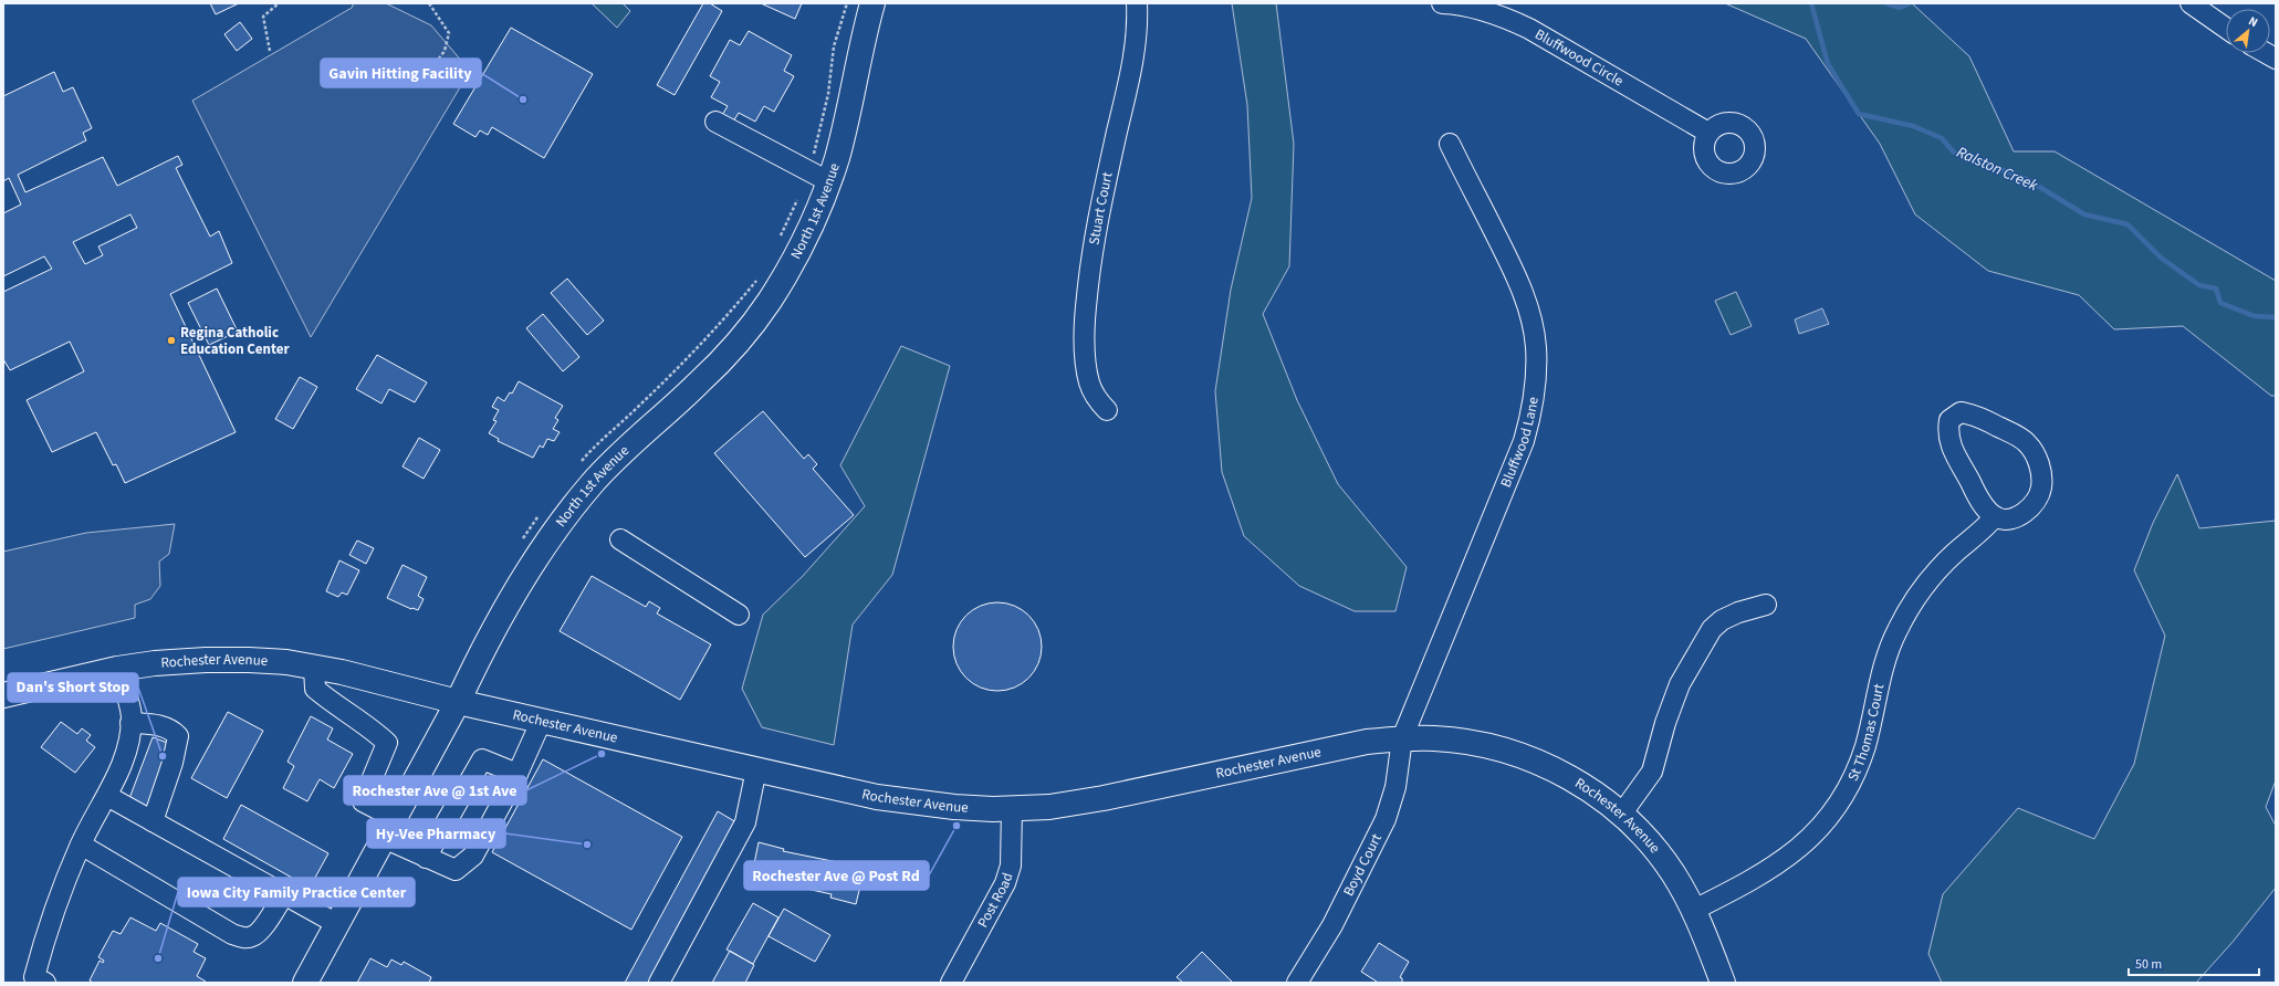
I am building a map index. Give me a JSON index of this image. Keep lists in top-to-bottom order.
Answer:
{
  "streets": {
    "main road": ["North 1st Avenue", "Rochester Avenue"],
    "street": [
      "Bluffwood Circle",
      "Stuart Court",
      "Bluffwood Lane",
      "St Thomas Court",
      "Boyd Court",
      "Post Road"
    ]
  },
  "crossings": [
    ["North 1st Avenue", "Rochester Avenue"],
    ["Bluffwood Lane", "Rochester Avenue"],
    ["Bluffwood Lane", "Boyd Court"],
    ["Rochester Avenue", "St Thomas Court"],
    ["Rochester Avenue", "Boyd Court"],
    ["Rochester Avenue", "Post Road"]
  ],
  "water": ["Ralston Creek"],
  "places": [
    "Gavin Hitting Facility",
    "Regina Catholic Education Center",
    "Rochester Ave @ 1st Ave",
    "Dan's Short Stop",
    "Rochester Ave @ Post Rd",
    "Hy-Vee Pharmacy",
    "Iowa City Family Practice Center"
  ],
  "scale_bar": "50 m",
  "north": "top right"
}
